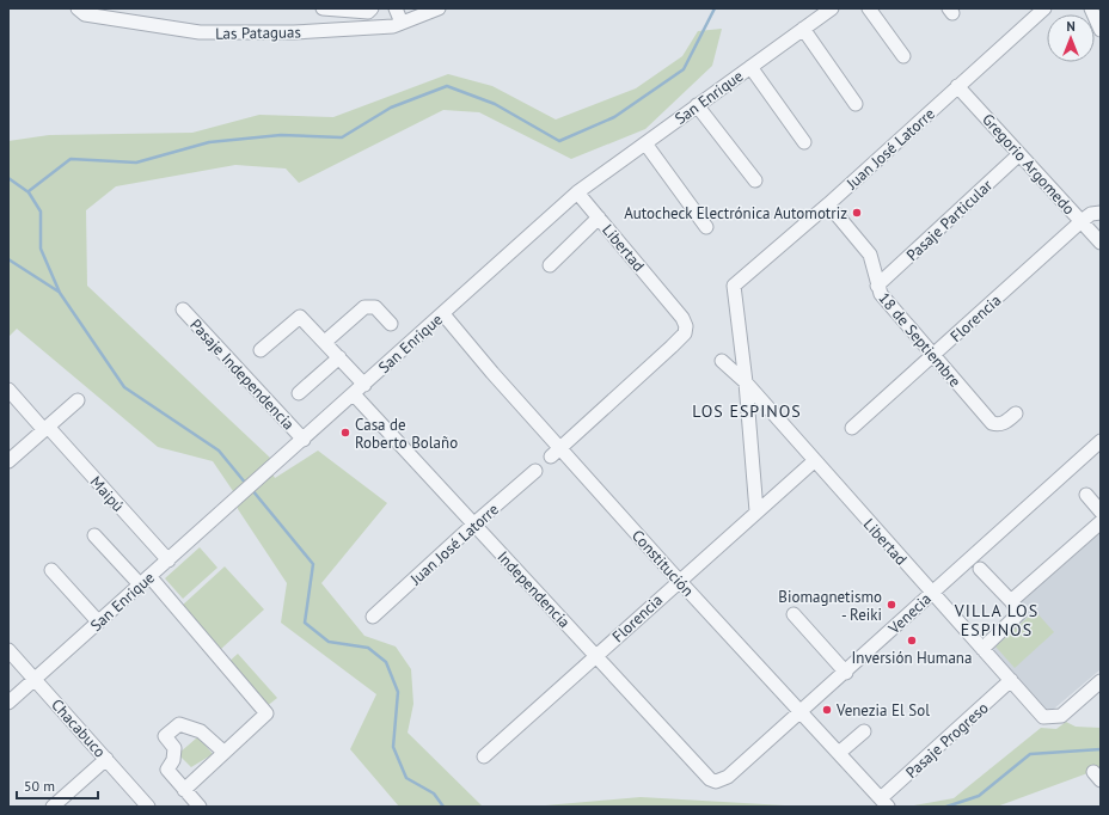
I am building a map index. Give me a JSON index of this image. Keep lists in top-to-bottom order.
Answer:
{
  "streets": {
    "street": [
      "Las Pataguas",
      "San Enrique",
      "Juan José Latorre",
      "Gregorio Argomedo",
      "Pasaje Particular",
      "Libertad",
      "Florencia",
      "18 de Septiembre",
      "Pasaje Independencia",
      "Maipú",
      "Constitución",
      "Independencia",
      "Venecia",
      "Chacabuco",
      "Pasaje Progreso"
    ]
  },
  "crossings": [
    ["San Enrique", "Libertad"],
    ["San Enrique", "Pasaje Independencia"],
    ["San Enrique", "Maipú"],
    ["San Enrique", "Constitución"],
    ["San Enrique", "Independencia"],
    ["San Enrique", "Chacabuco"],
    ["Juan José Latorre", "Gregorio Argomedo"],
    ["Juan José Latorre", "Libertad"],
    ["Juan José Latorre", "18 de Septiembre"],
    ["Juan José Latorre", "Independencia"],
    ["Gregorio Argomedo", "Pasaje Particular"],
    ["Gregorio Argomedo", "Florencia"],
    ["Pasaje Particular", "18 de Septiembre"],
    ["Libertad", "Florencia"],
    ["Libertad", "Constitución"],
    ["Libertad", "Venecia"],
    ["Libertad", "Pasaje Progreso"],
    ["Florencia", "18 de Septiembre"],
    ["Florencia", "Constitución"],
    ["Florencia", "Independencia"],
    ["Constitución", "Venecia"],
    ["Constitución", "Pasaje Progreso"],
    ["Independencia", "Venecia"]
  ],
  "districts": ["LOS ESPINOS", "VILLA LOS ESPINOS"],
  "places": [
    "Autocheck Electrónica Automotriz",
    "Casa de Roberto Bolaño",
    "Biomagnetismo - Reiki",
    "Inversión Humana",
    "Venezia El Sol"
  ],
  "scale_bar": "50 m",
  "north": "top"
}
